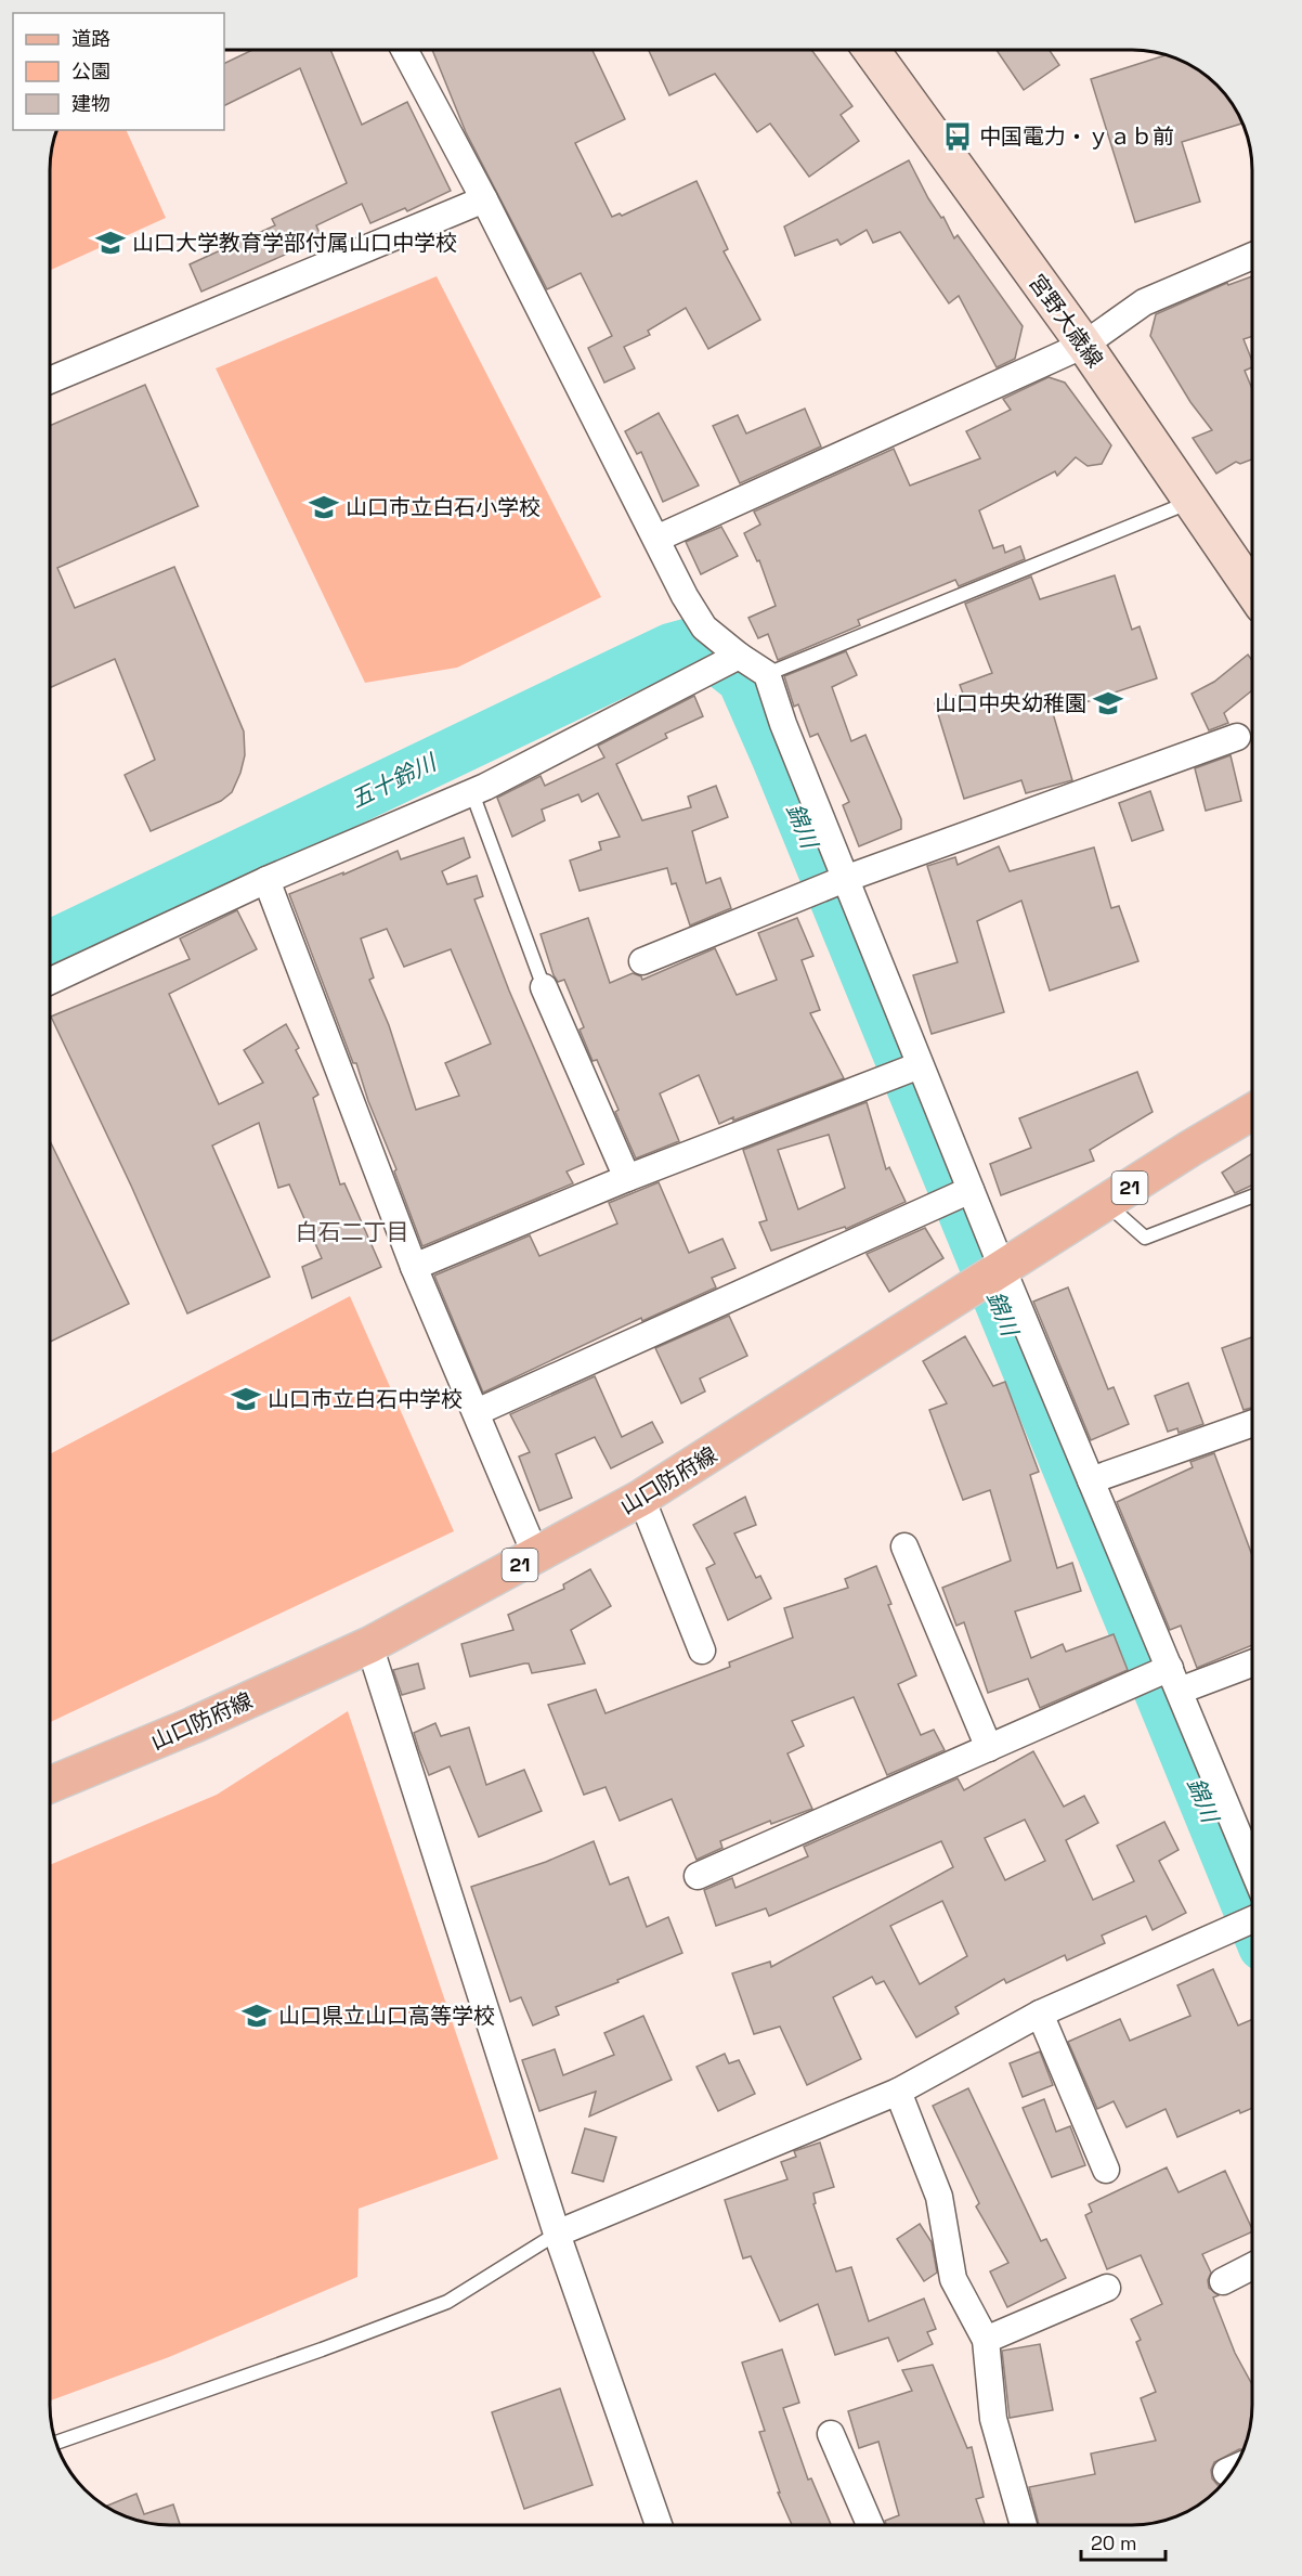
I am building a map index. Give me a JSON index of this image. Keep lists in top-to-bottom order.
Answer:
{
  "streets": {
    "main road": ["宮野大歳線", "21", "山口防府線"]
  },
  "districts": ["白石二丁目"],
  "water": ["五十鈴川", "錦川"],
  "places": {
    "bus stop": ["中国電力・ｙａｂ前"],
    "school or university": [
      "山口大学教育学部付属山口中学校",
      "山口市立白石小学校",
      "山口中央幼稚園",
      "山口市立白石中学校",
      "山口県立山口高等学校"
    ]
  },
  "legend": ["道路", "公園", "建物"],
  "scale_bar": "20 m"
}
